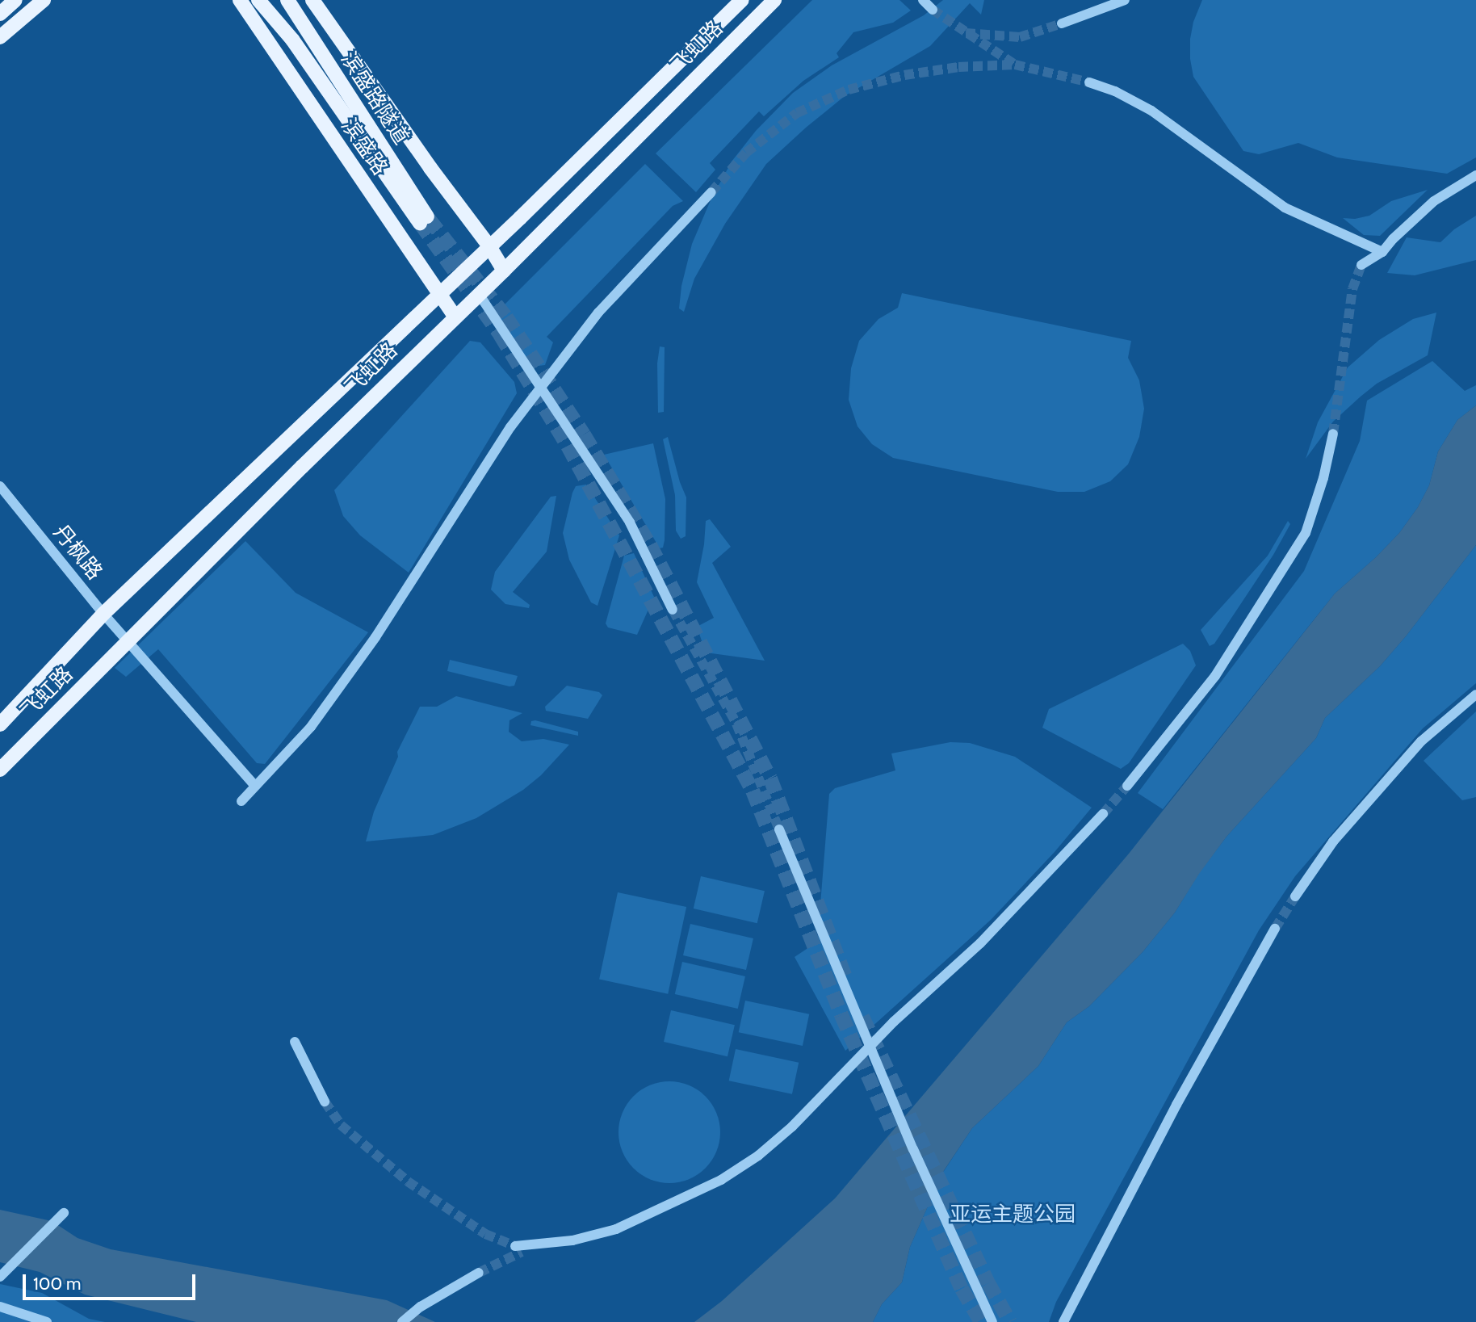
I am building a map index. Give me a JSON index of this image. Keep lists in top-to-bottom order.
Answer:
{
  "streets": {
    "main road": ["飞虹路", "滨盛路隧道", "滨盛路"],
    "street": ["丹枫路"]
  },
  "crossings": [
    ["飞虹路", "滨盛路"],
    ["飞虹路", "丹枫路"]
  ],
  "parks": ["亚运主题公园"],
  "scale_bar": "100 m"
}
